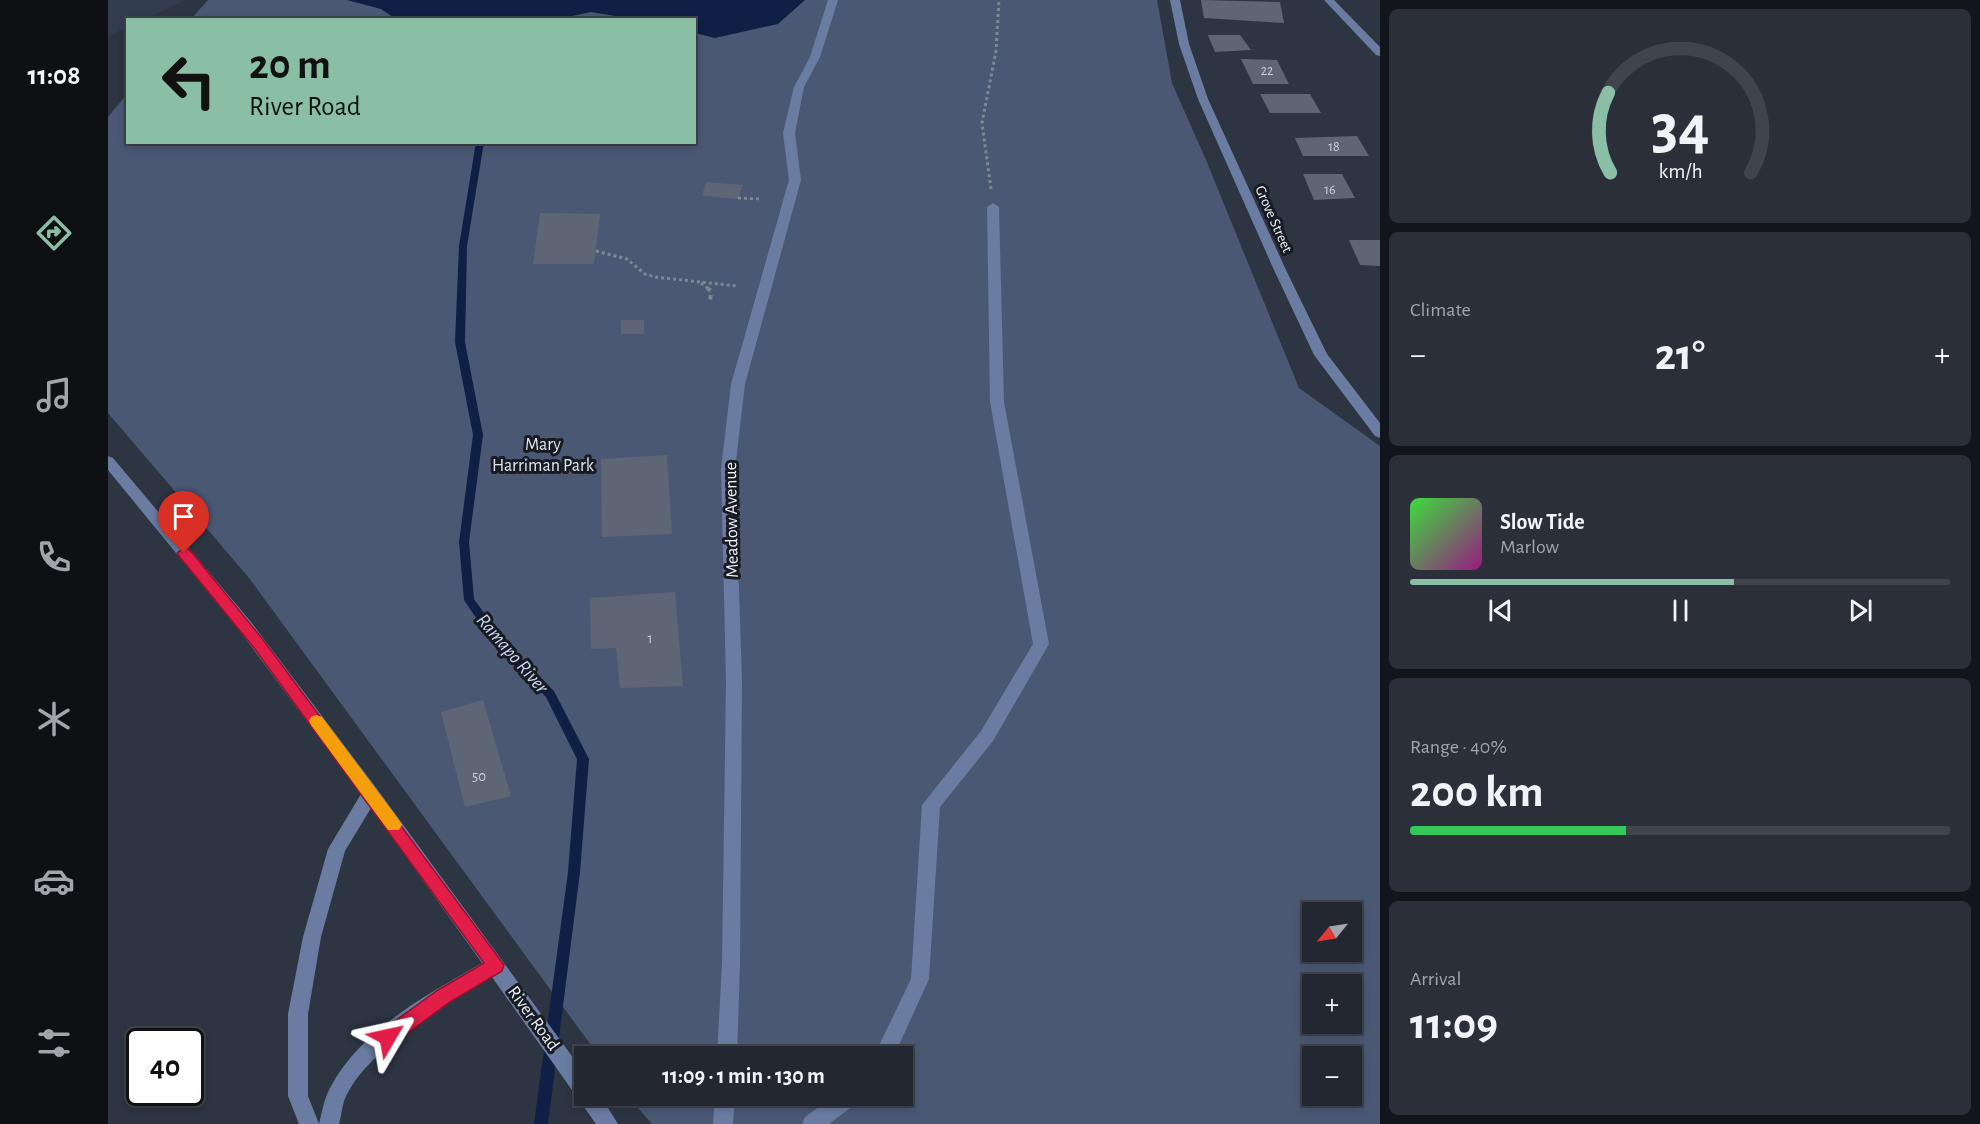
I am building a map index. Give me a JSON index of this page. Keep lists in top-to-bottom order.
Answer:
{
  "streets": {
    "street": ["Grove Street", "Meadow Avenue", "River Road"]
  },
  "water": ["Ramapo River"],
  "parks": ["Mary Harriman Park"],
  "house_numbers": [
    "22",
    "18",
    "16",
    "1",
    "50"
  ],
  "north": "bottom left",
  "page": {
    "tabs": "11:08",
    "turn": ["20 m", "River Road"],
    "tile": [
      "Climate",
      ["Range · 40%", "200 km"],
      ["Arrival", "11:09"]
    ],
    "heat": ["−", "21°", "+"],
    "song": ["Slow Tide", "Marlow"],
    "map_buttons": ["+", "−"],
    "limit": "40",
    "trip": "11:09 · 1 min · 130 m",
    "gauge": ["34", "km/h"]
  }
}
